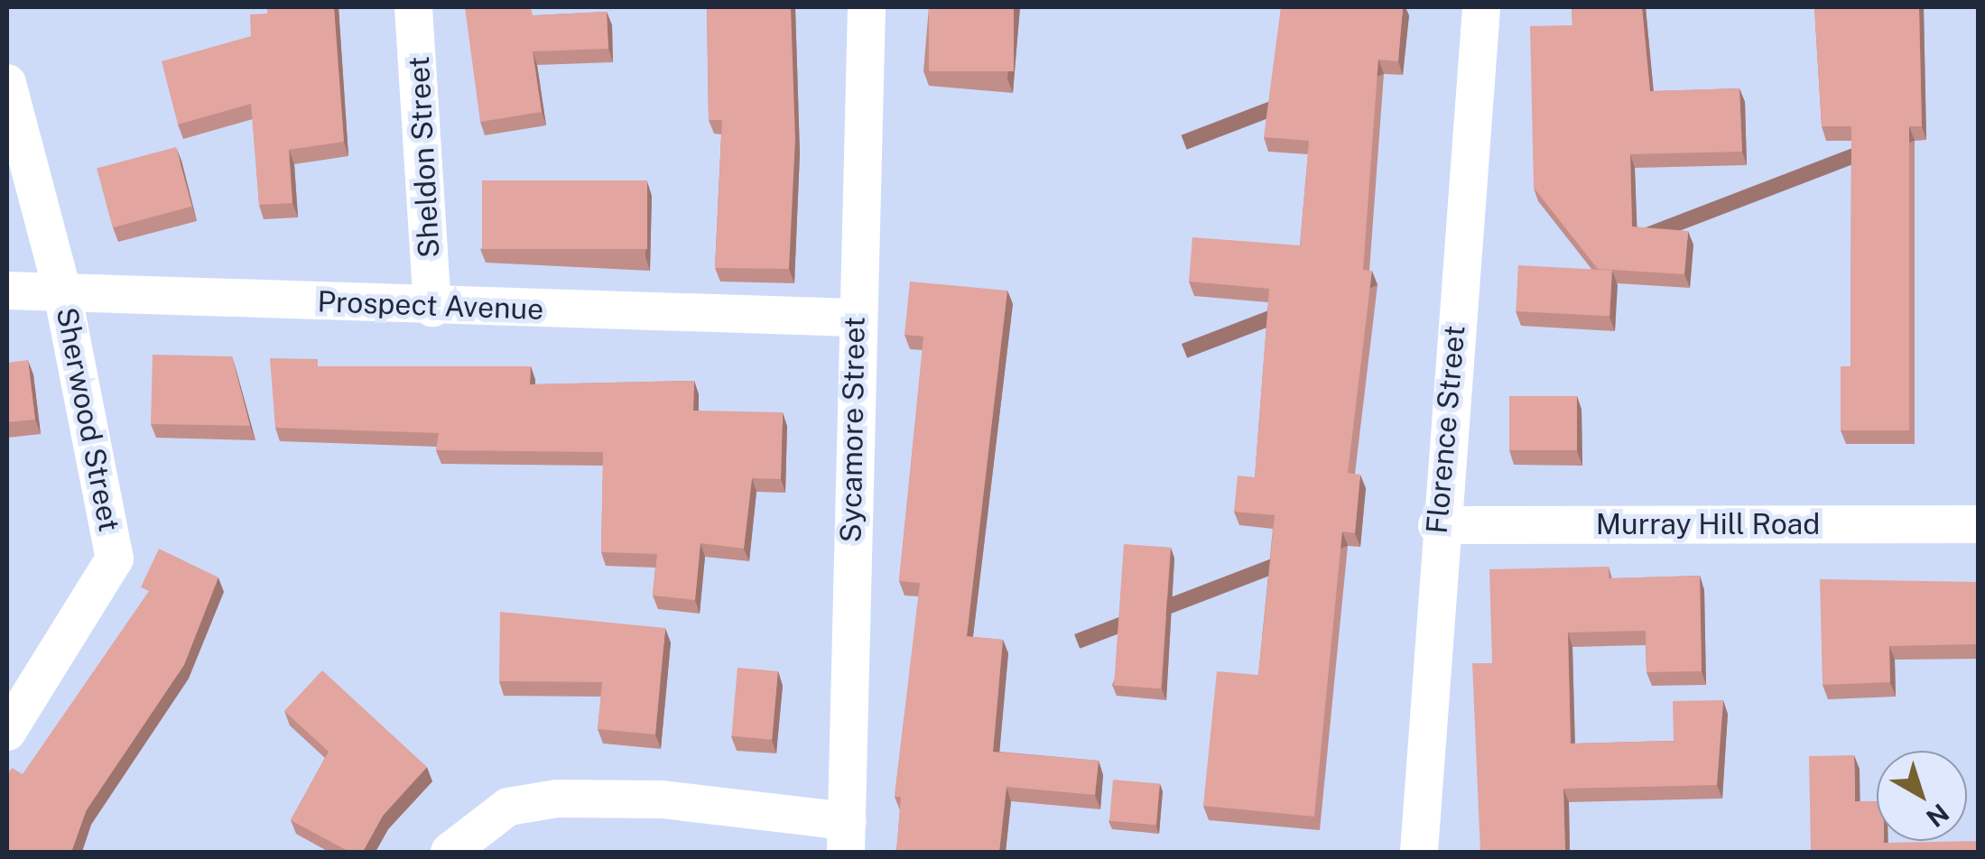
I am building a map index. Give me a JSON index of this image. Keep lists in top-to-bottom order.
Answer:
{
  "streets": {
    "street": [
      "Sheldon Street",
      "Prospect Avenue",
      "Sherwood Street",
      "Sycamore Street",
      "Florence Street",
      "Murray Hill Road"
    ]
  },
  "crossings": [
    ["Sheldon Street", "Prospect Avenue"],
    ["Prospect Avenue", "Sherwood Street"],
    ["Prospect Avenue", "Sycamore Street"],
    ["Florence Street", "Murray Hill Road"]
  ],
  "north": "bottom right"
}
